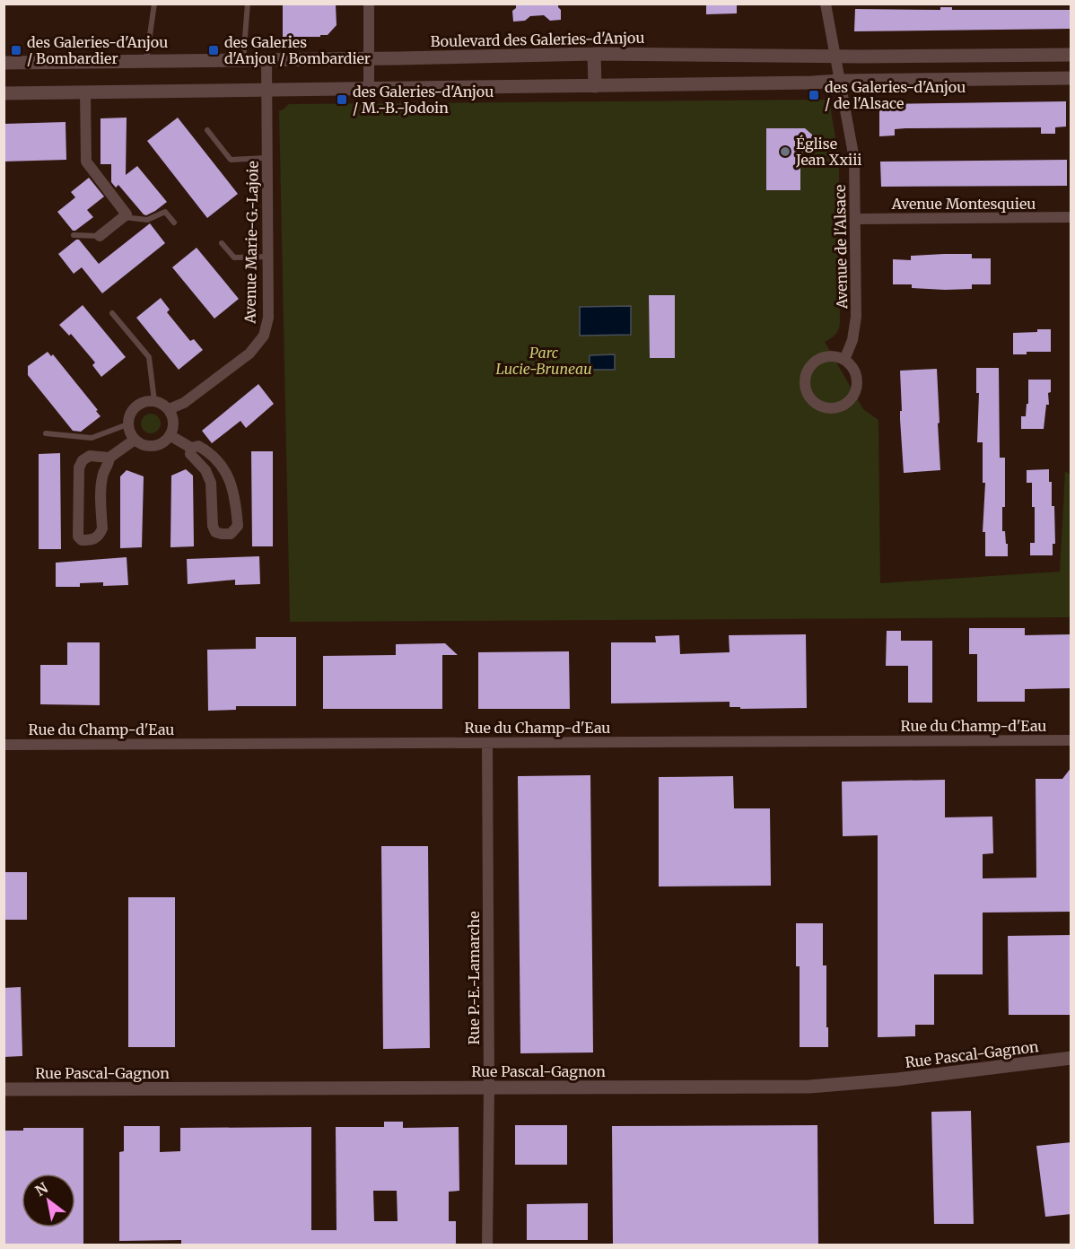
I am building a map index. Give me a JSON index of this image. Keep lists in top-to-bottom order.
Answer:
{
  "streets": {
    "street": [
      "Boulevard des Galeries-d'Anjou",
      "Avenue Montesquieu",
      "Avenue Marie-G.-Lajoie",
      "Avenue de l'Alsace",
      "Rue du Champ-d'Eau",
      "Rue P.-E.-Lamarche",
      "Rue Pascal-Gagnon"
    ]
  },
  "crossings": [
    ["Boulevard des Galeries-d'Anjou", "Avenue Marie-G.-Lajoie"],
    ["Boulevard des Galeries-d'Anjou", "Avenue de l'Alsace"],
    ["Avenue Montesquieu", "Avenue de l'Alsace"],
    ["Rue du Champ-d'Eau", "Rue P.-E.-Lamarche"],
    ["Rue P.-E.-Lamarche", "Rue Pascal-Gagnon"]
  ],
  "parks": ["Parc Lucie-Bruneau"],
  "places": {
    "transit": [
      "des Galeries-d'Anjou / Bombardier",
      "des Galeries d'Anjou / Bombardier",
      "des Galeries-d'Anjou / de l'Alsace",
      "des Galeries-d'Anjou / M.-B.-Jodoin"
    ],
    "other": ["Église Jean Xxiii"]
  },
  "north": "top left"
}
